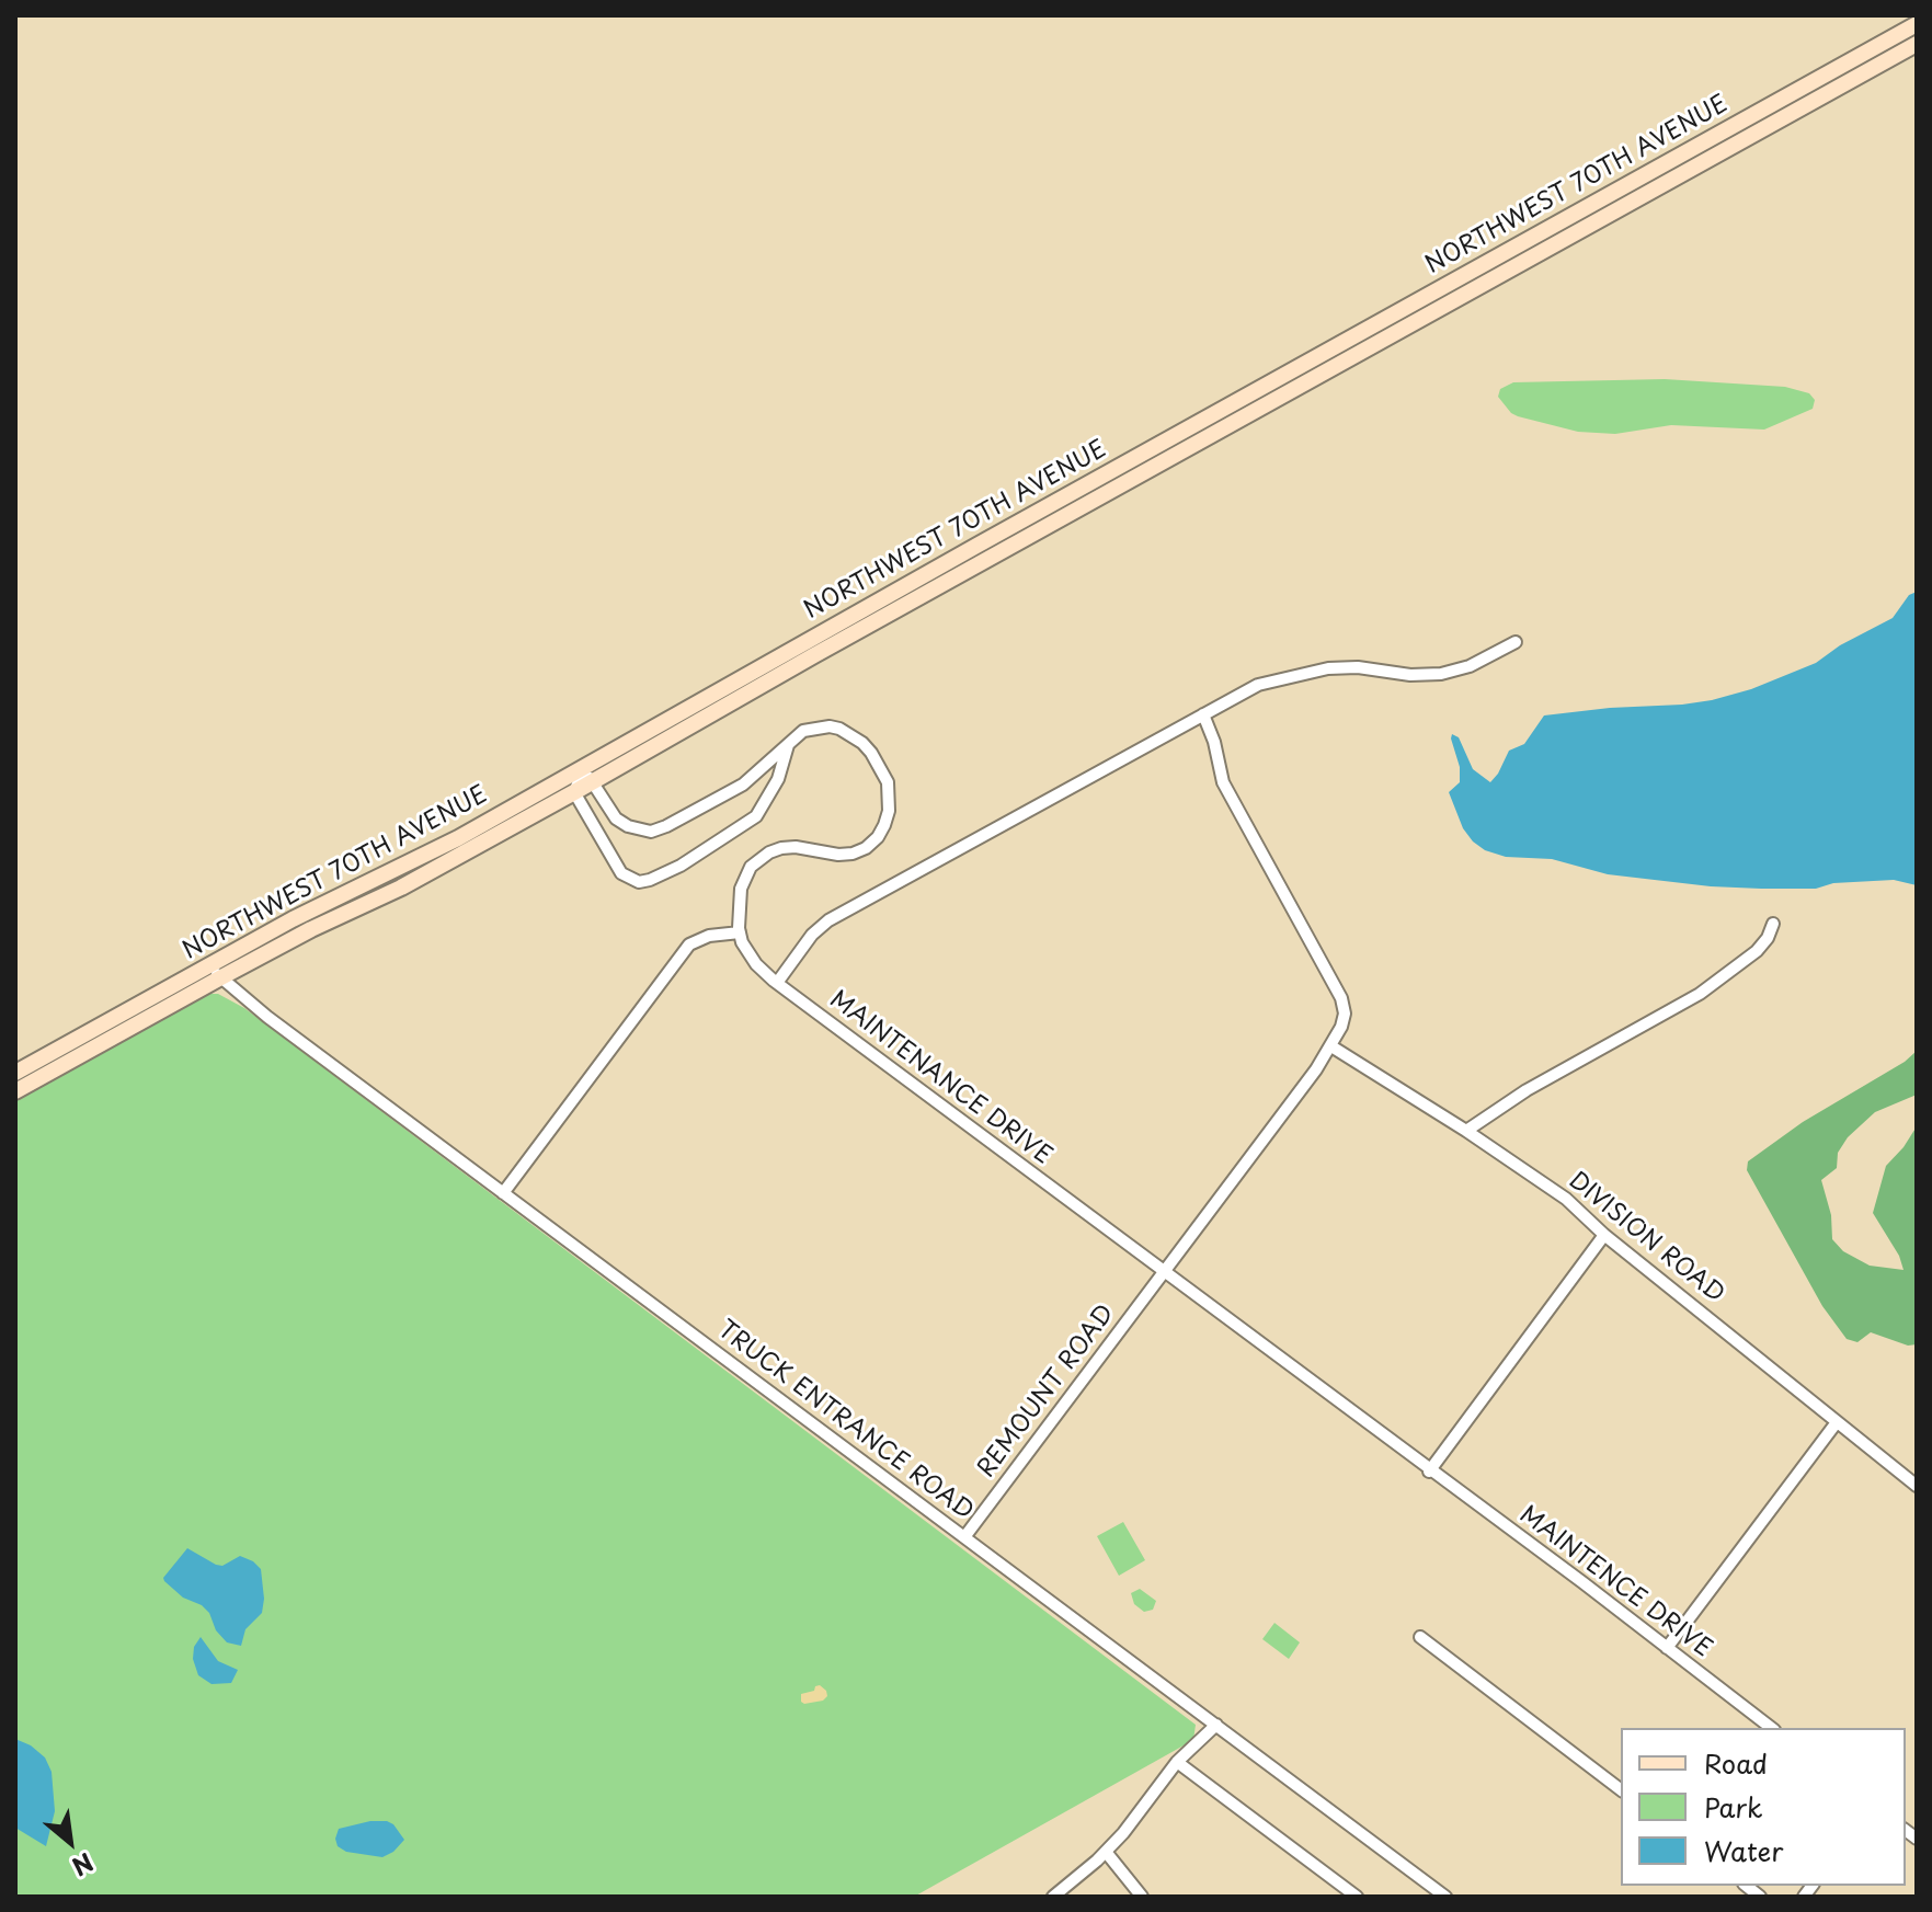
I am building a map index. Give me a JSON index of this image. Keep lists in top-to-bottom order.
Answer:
{
  "streets": {
    "main road": ["NORTHWEST 70TH AVENUE"],
    "street": [
      "MAINTENANCE DRIVE",
      "DIVISION ROAD",
      "REMOUNT ROAD",
      "TRUCK ENTRANCE ROAD",
      "MAINTENCE DRIVE"
    ]
  },
  "crossings": [
    ["NORTHWEST 70TH AVENUE", "TRUCK ENTRANCE ROAD"],
    ["MAINTENANCE DRIVE", "REMOUNT ROAD"],
    ["MAINTENANCE DRIVE", "MAINTENCE DRIVE"],
    ["DIVISION ROAD", "REMOUNT ROAD"],
    ["REMOUNT ROAD", "TRUCK ENTRANCE ROAD"]
  ],
  "legend": ["Road", "Park", "Water"],
  "north": "bottom right"
}
